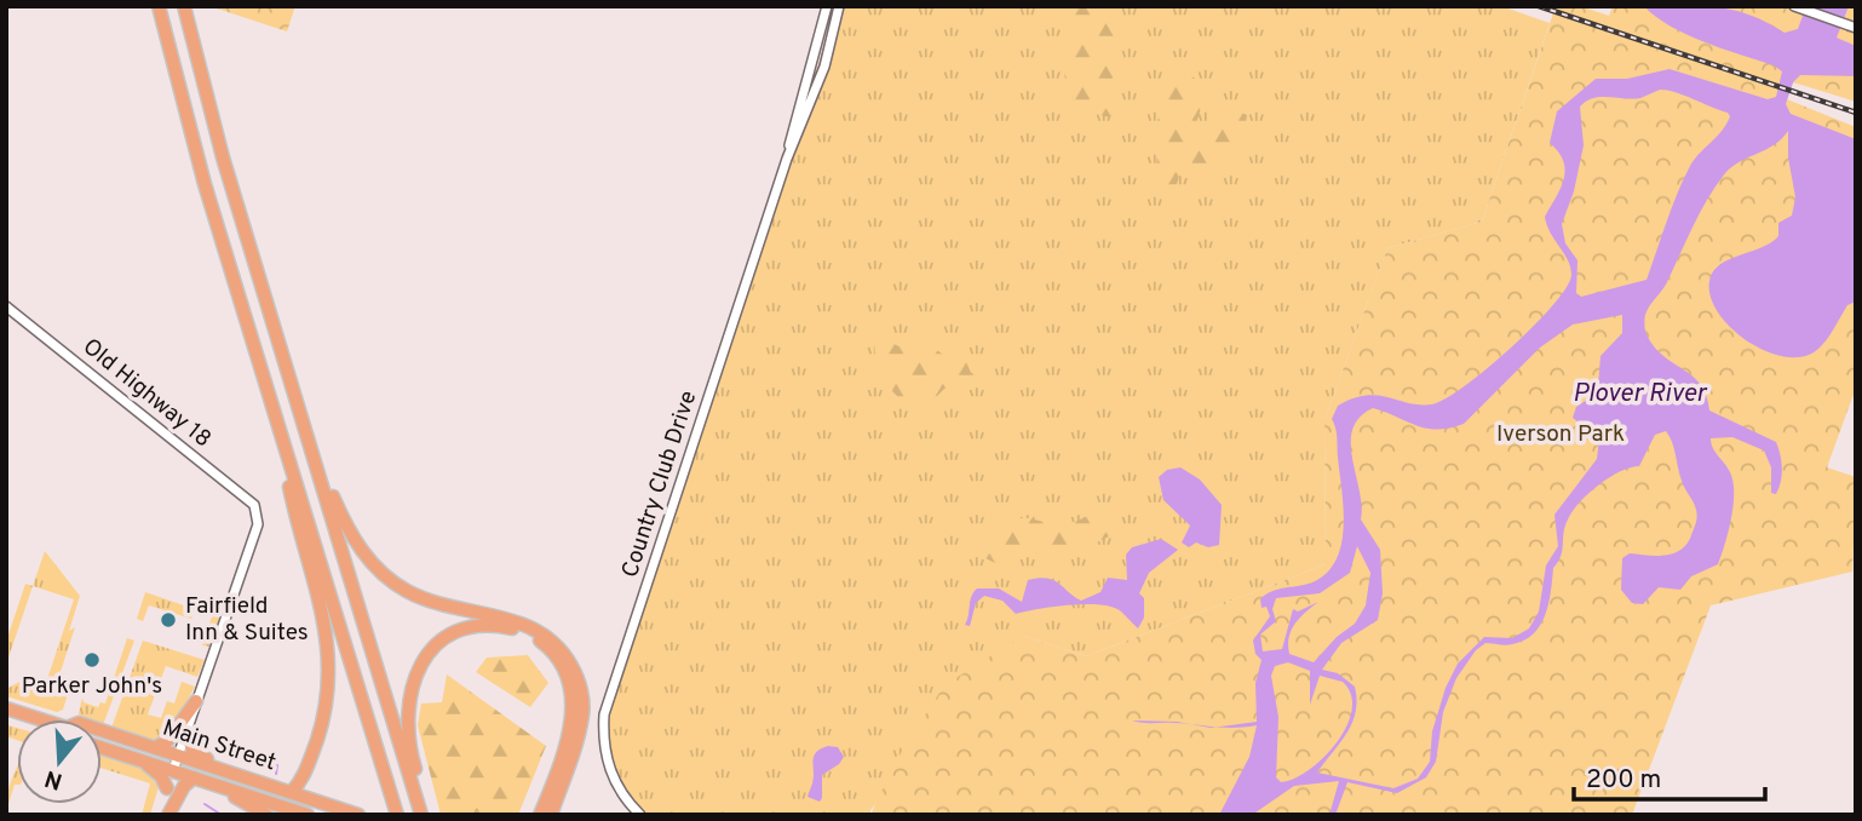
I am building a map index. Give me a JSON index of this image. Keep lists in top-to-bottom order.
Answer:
{
  "streets": {
    "highway": ["Main Street"],
    "street": ["Old Highway 18", "Country Club Drive"]
  },
  "water": ["Plover River"],
  "parks": ["Iverson Park"],
  "places": ["Fairfield Inn & Suites", "Parker John's"],
  "scale_bar": "200 m",
  "north": "bottom"
}
